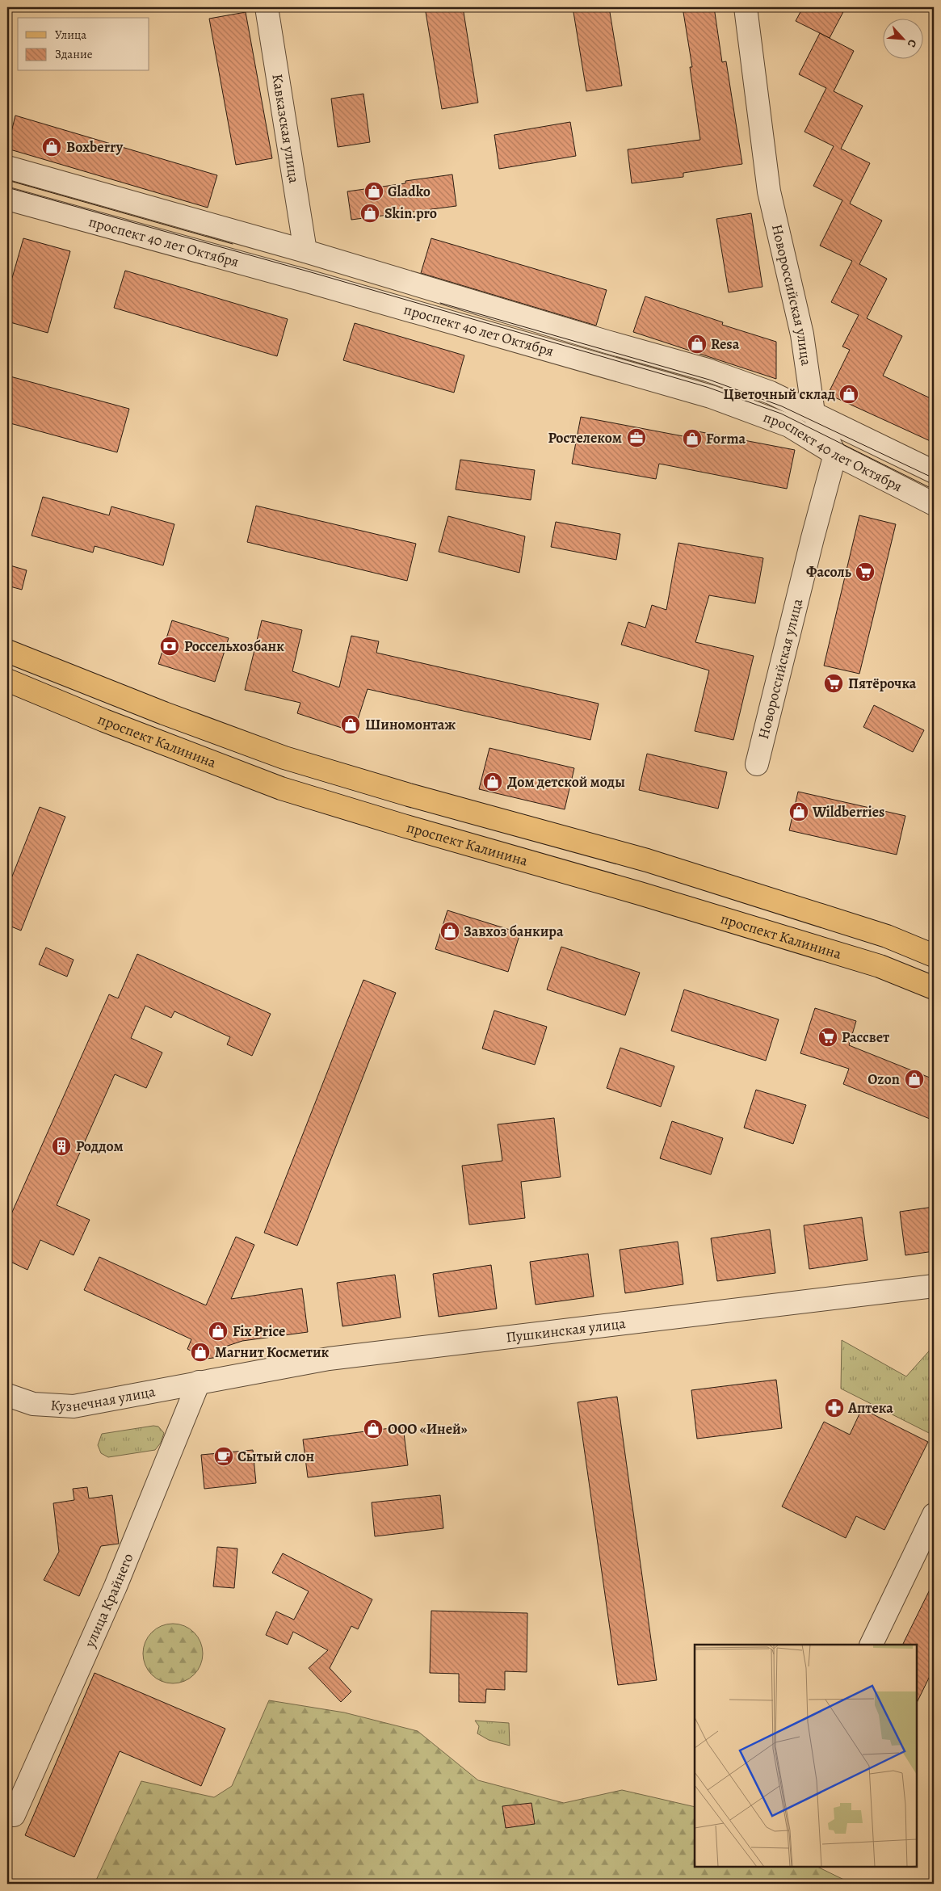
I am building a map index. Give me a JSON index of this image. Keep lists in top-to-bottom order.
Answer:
{
  "streets": {
    "main road": ["проспект Калинина"],
    "street": [
      "Кавказская улица",
      "проспект 40 лет Октября",
      "Новороссийская улица",
      "Пушкинская улица",
      "Кузнечная улица",
      "улица Крайнего"
    ]
  },
  "crossings": [
    ["Кавказская улица", "проспект 40 лет Октября"],
    ["проспект 40 лет Октября", "Новороссийская улица"],
    ["Пушкинская улица", "Кузнечная улица"],
    ["Пушкинская улица", "улица Крайнего"],
    ["Кузнечная улица", "улица Крайнего"]
  ],
  "places": {
    "shop": [
      "Boxberry",
      "Gladko",
      "Skin.pro",
      "Resa",
      "Цветочный склад",
      "Forma",
      "Шиномонтаж",
      "Дом детской моды",
      "Wildberries",
      "Завхоз банкира",
      "Ozon",
      "Fix Price",
      "Магнит Косметик",
      "ООО «Иней»"
    ],
    "office": ["Ростелеком"],
    "supermarket": ["Фасоль", "Пятёрочка", "Рассвет"],
    "bank": ["Россельхозбанк"],
    "building": ["Роддом"],
    "pharmacy": ["Аптека"],
    "cafe": ["Сытый слон"]
  },
  "legend": ["Улица", "Здание"],
  "north": "bottom right"
}
